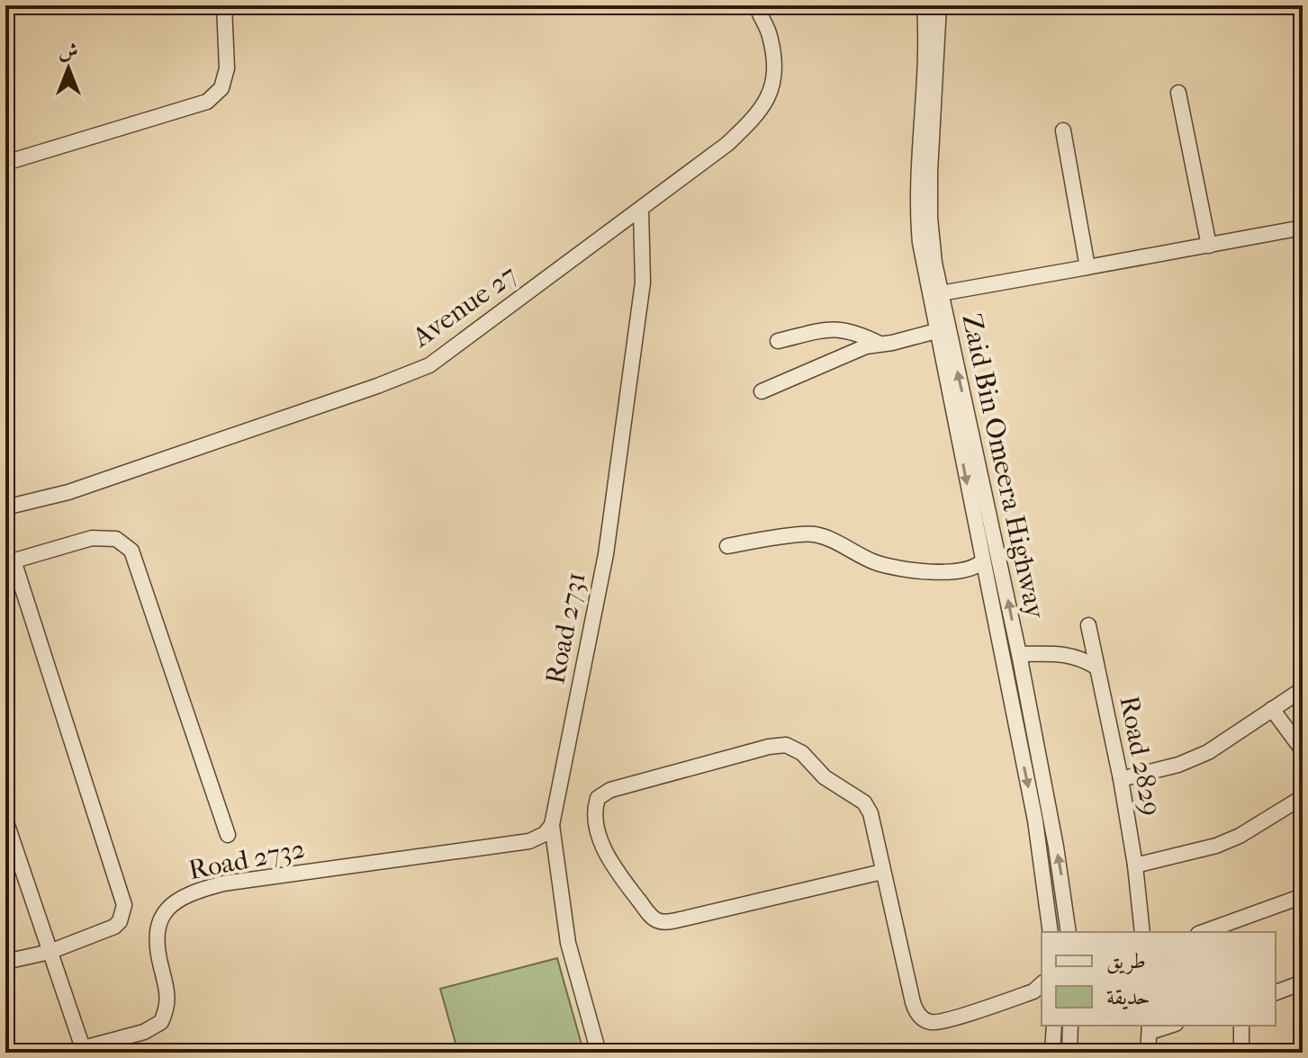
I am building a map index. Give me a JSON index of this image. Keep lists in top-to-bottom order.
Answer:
{
  "streets": {
    "street": [
      "Avenue 27",
      "Zaid Bin Omeera Highway",
      "Road 2731",
      "Road 2829",
      "Road 2732"
    ]
  },
  "crossings": [
    ["Avenue 27", "Road 2731"],
    ["Zaid Bin Omeera Highway", "Road 2829"],
    ["Road 2731", "Road 2732"]
  ],
  "legend": ["طريق", "حديقة"],
  "north": "top"
}
